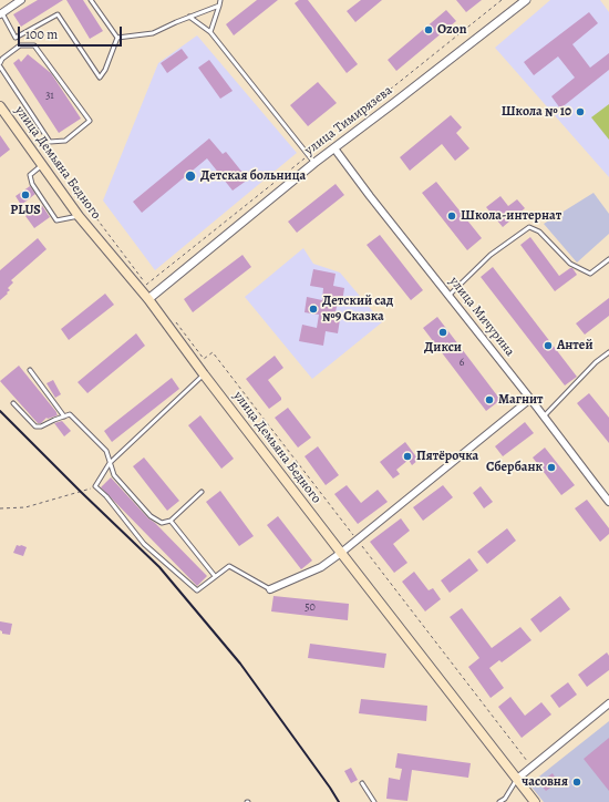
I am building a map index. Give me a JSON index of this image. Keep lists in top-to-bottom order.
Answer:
{
  "streets": {
    "main road": ["улица Демьяна Бедного"],
    "street": ["улица Тимирязева", "улица Мичурина"]
  },
  "crossings": [
    ["улица Тимирязева", "улица Демьяна Бедного"],
    ["улица Тимирязева", "улица Мичурина"]
  ],
  "places": [
    "Ozon",
    "Школа № 10",
    "Детская больница",
    "PLUS",
    "Школа-интернат",
    "Детский сад №9 Сказка",
    "Дикси",
    "Антей",
    "Магнит",
    "Пятёрочка",
    "Сбербанк",
    "часовня"
  ],
  "house_numbers": ["31", "6", "50"],
  "scale_bar": "100 m"
}
